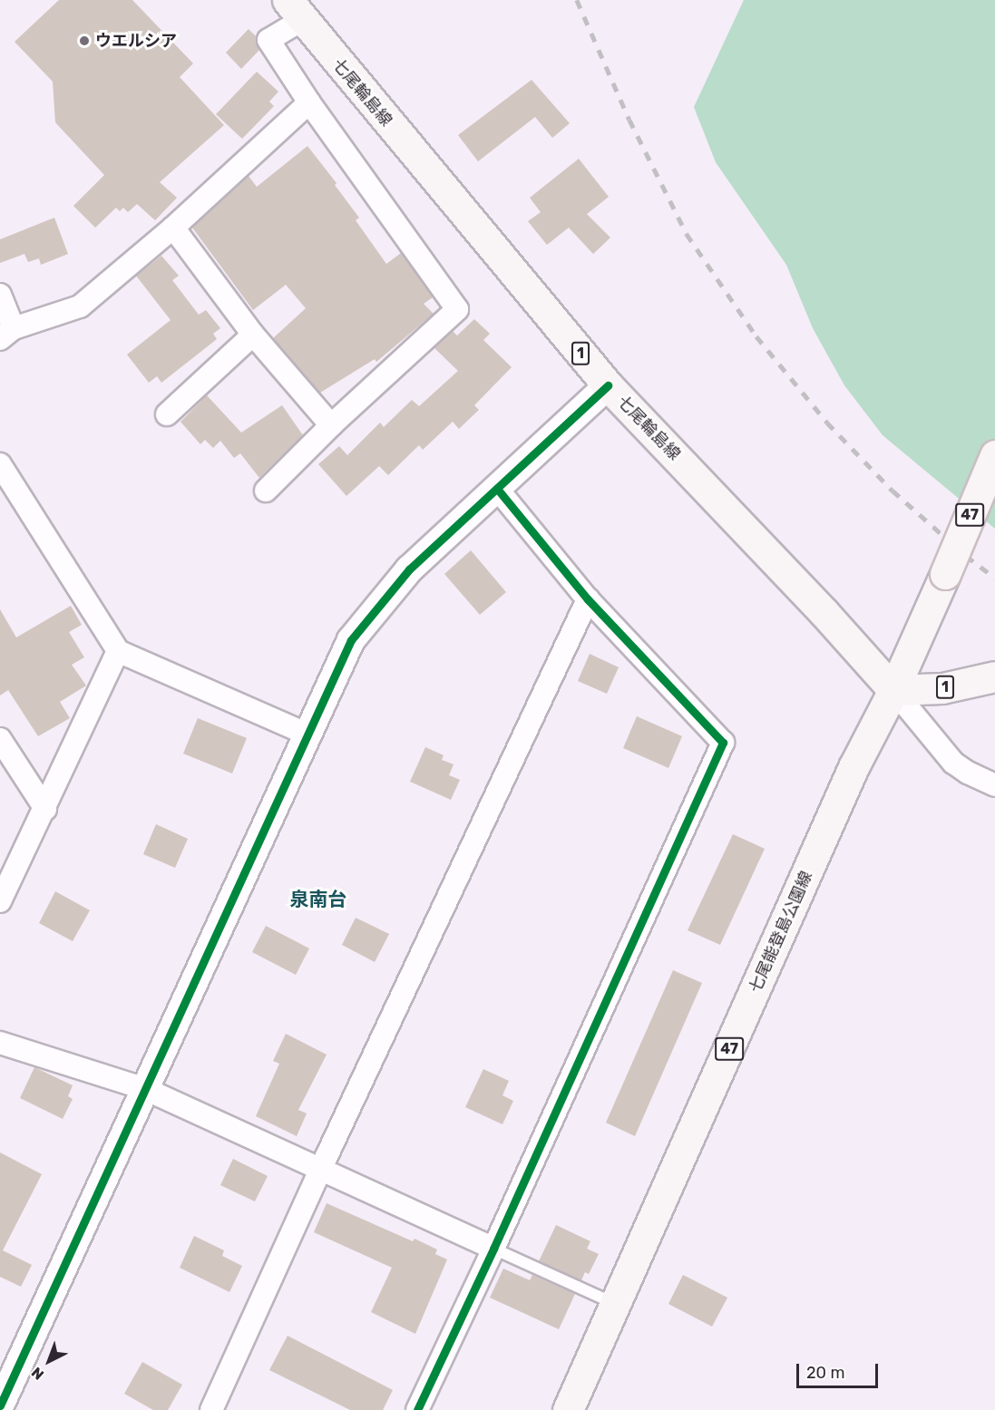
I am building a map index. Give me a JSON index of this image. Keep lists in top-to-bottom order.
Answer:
{
  "streets": {
    "main road": [
      "七尾輪島線",
      "1",
      "47",
      "七尾能登島公園線"
    ]
  },
  "crossings": [
    ["七尾輪島線", "1"],
    ["七尾輪島線", "七尾能登島公園線"],
    ["1", "七尾能登島公園線"]
  ],
  "districts": ["泉南台"],
  "places": ["ウエルシア"],
  "scale_bar": "20 m",
  "north": "bottom left"
}
